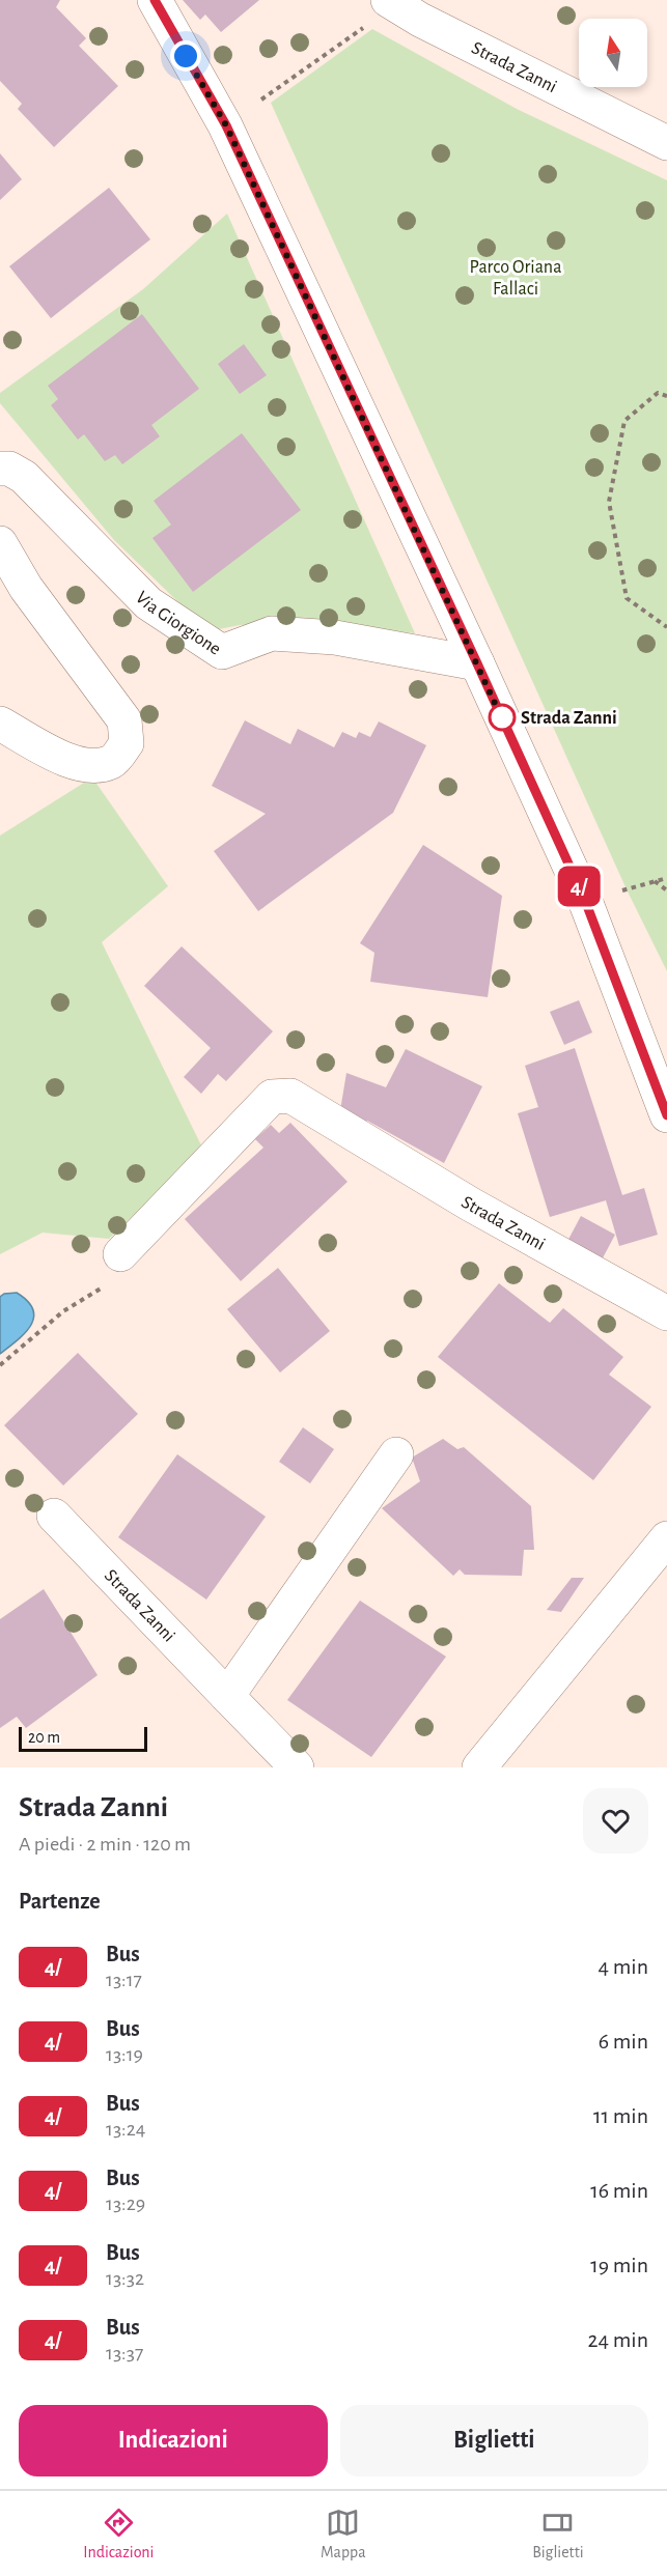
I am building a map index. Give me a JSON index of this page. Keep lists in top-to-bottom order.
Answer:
{
  "streets": {
    "street": ["Strada Zanni", "Via Giorgione"]
  },
  "parks": ["Parco Oriana Fallaci"],
  "places": ["Strada Zanni"],
  "lines": ["bus line 4/"],
  "scale_bar": "20 m",
  "north": "top",
  "page": {
    "on_map": "4/",
    "scale": "20 m",
    "heading": [
      ["Strada Zanni", "A piedi · 2 min · 120 m"],
      "Partenze"
    ],
    "list": [
      {
        "mark": "4/",
        "name": "Bus",
        "note": "13:17",
        "value": "4 min"
      },
      {
        "mark": "4/",
        "name": "Bus",
        "note": "13:19",
        "value": "6 min"
      },
      {
        "mark": "4/",
        "name": "Bus",
        "note": "13:24",
        "value": "11 min"
      },
      {
        "mark": "4/",
        "name": "Bus",
        "note": "13:29",
        "value": "16 min"
      },
      {
        "mark": "4/",
        "name": "Bus",
        "note": "13:32",
        "value": "19 min"
      },
      {
        "mark": "4/",
        "name": "Bus",
        "note": "13:37",
        "value": "24 min"
      }
    ],
    "buttons": ["Indicazioni", "Biglietti"],
    "tabs": ["Indicazioni", "Mappa", "Biglietti"]
  }
}
